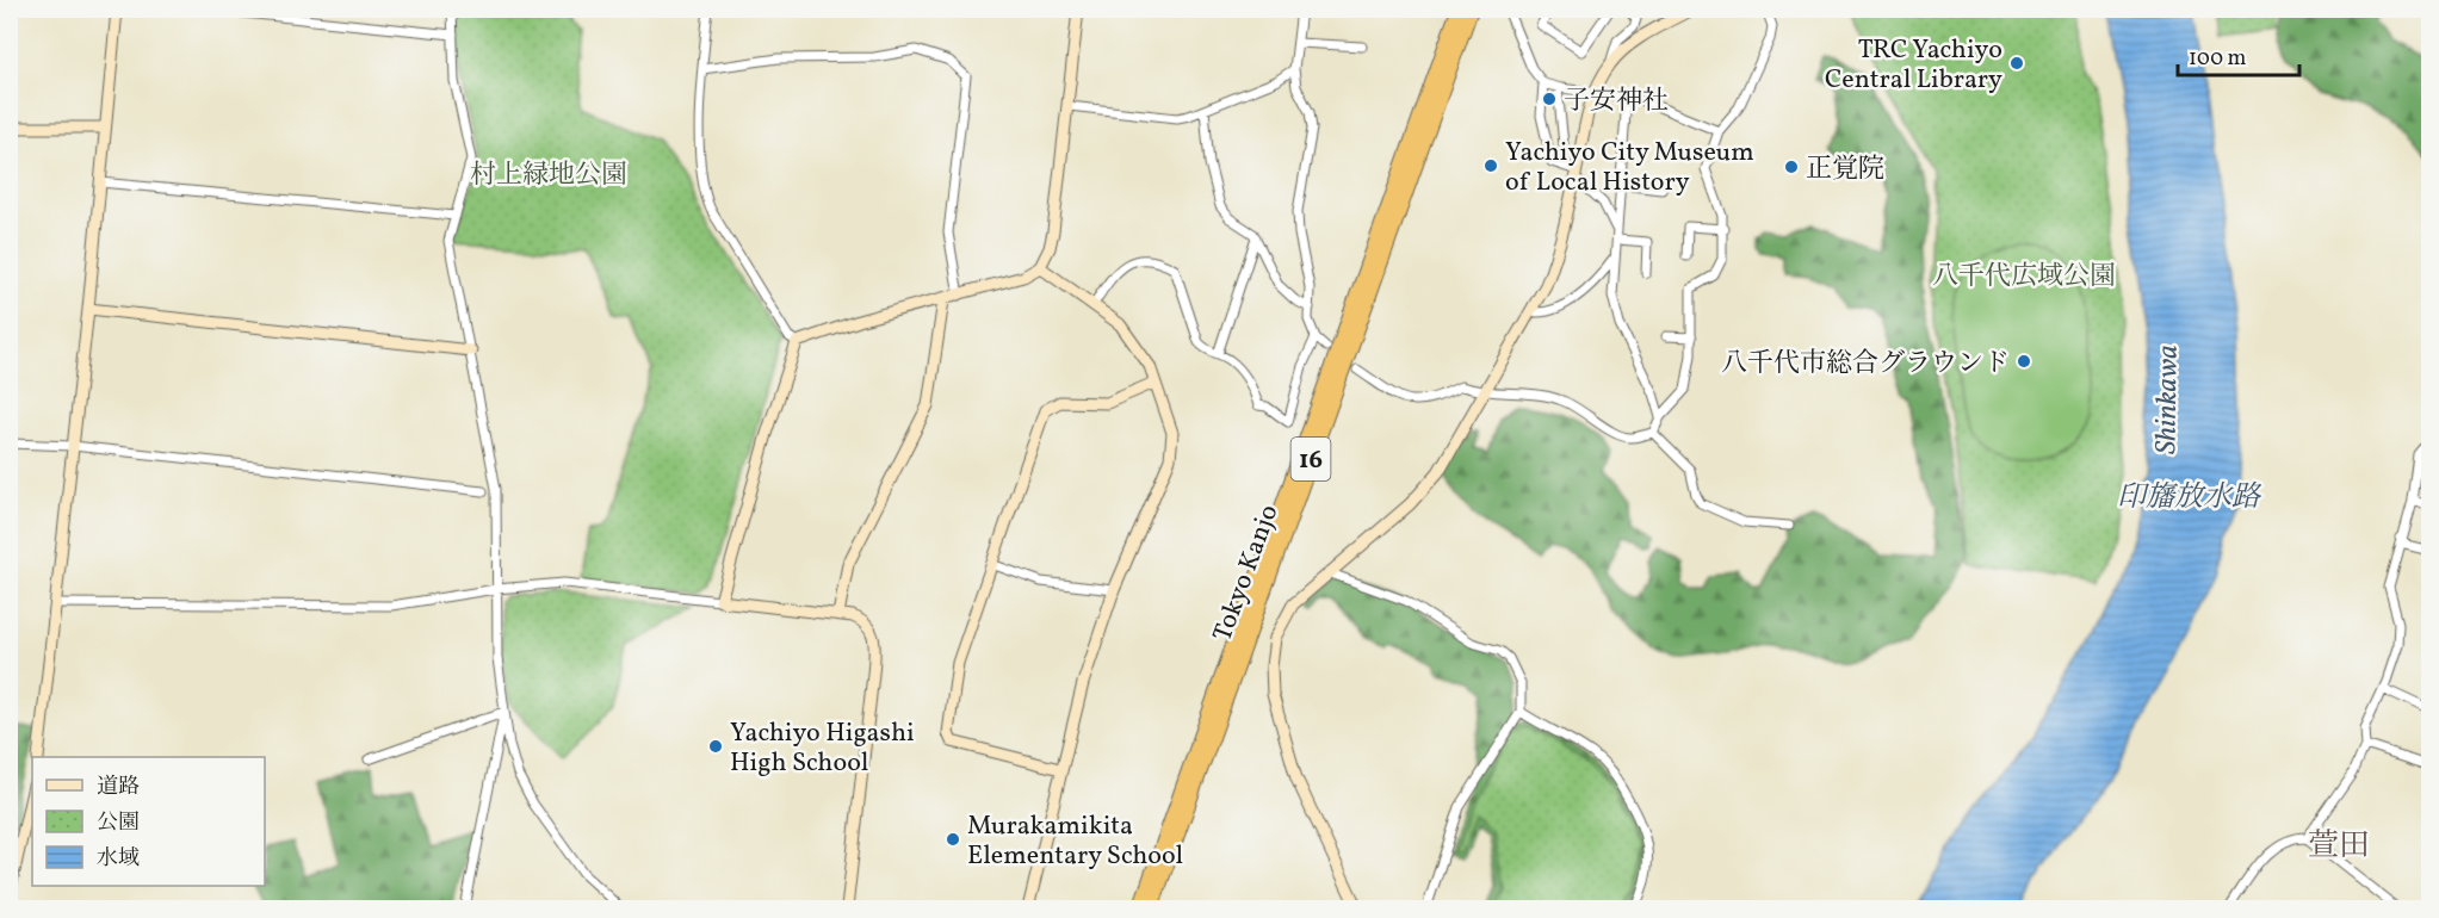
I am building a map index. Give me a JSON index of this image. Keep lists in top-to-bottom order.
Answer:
{
  "streets": {
    "highway": ["16", "Tokyo Kanjo"]
  },
  "districts": ["萱田"],
  "water": ["Shinkawa", "印旛放水路"],
  "parks": ["村上緑地公園", "八千代広域公園"],
  "places": [
    "TRC Yachiyo Central Library",
    "子安神社",
    "Yachiyo City Museum of Local History",
    "正覚院",
    "八千代市総合グラウンド",
    "Yachiyo Higashi High School",
    "Murakamikita Elementary School"
  ],
  "legend": ["道路", "公園", "水域"],
  "scale_bar": "100 m"
}
